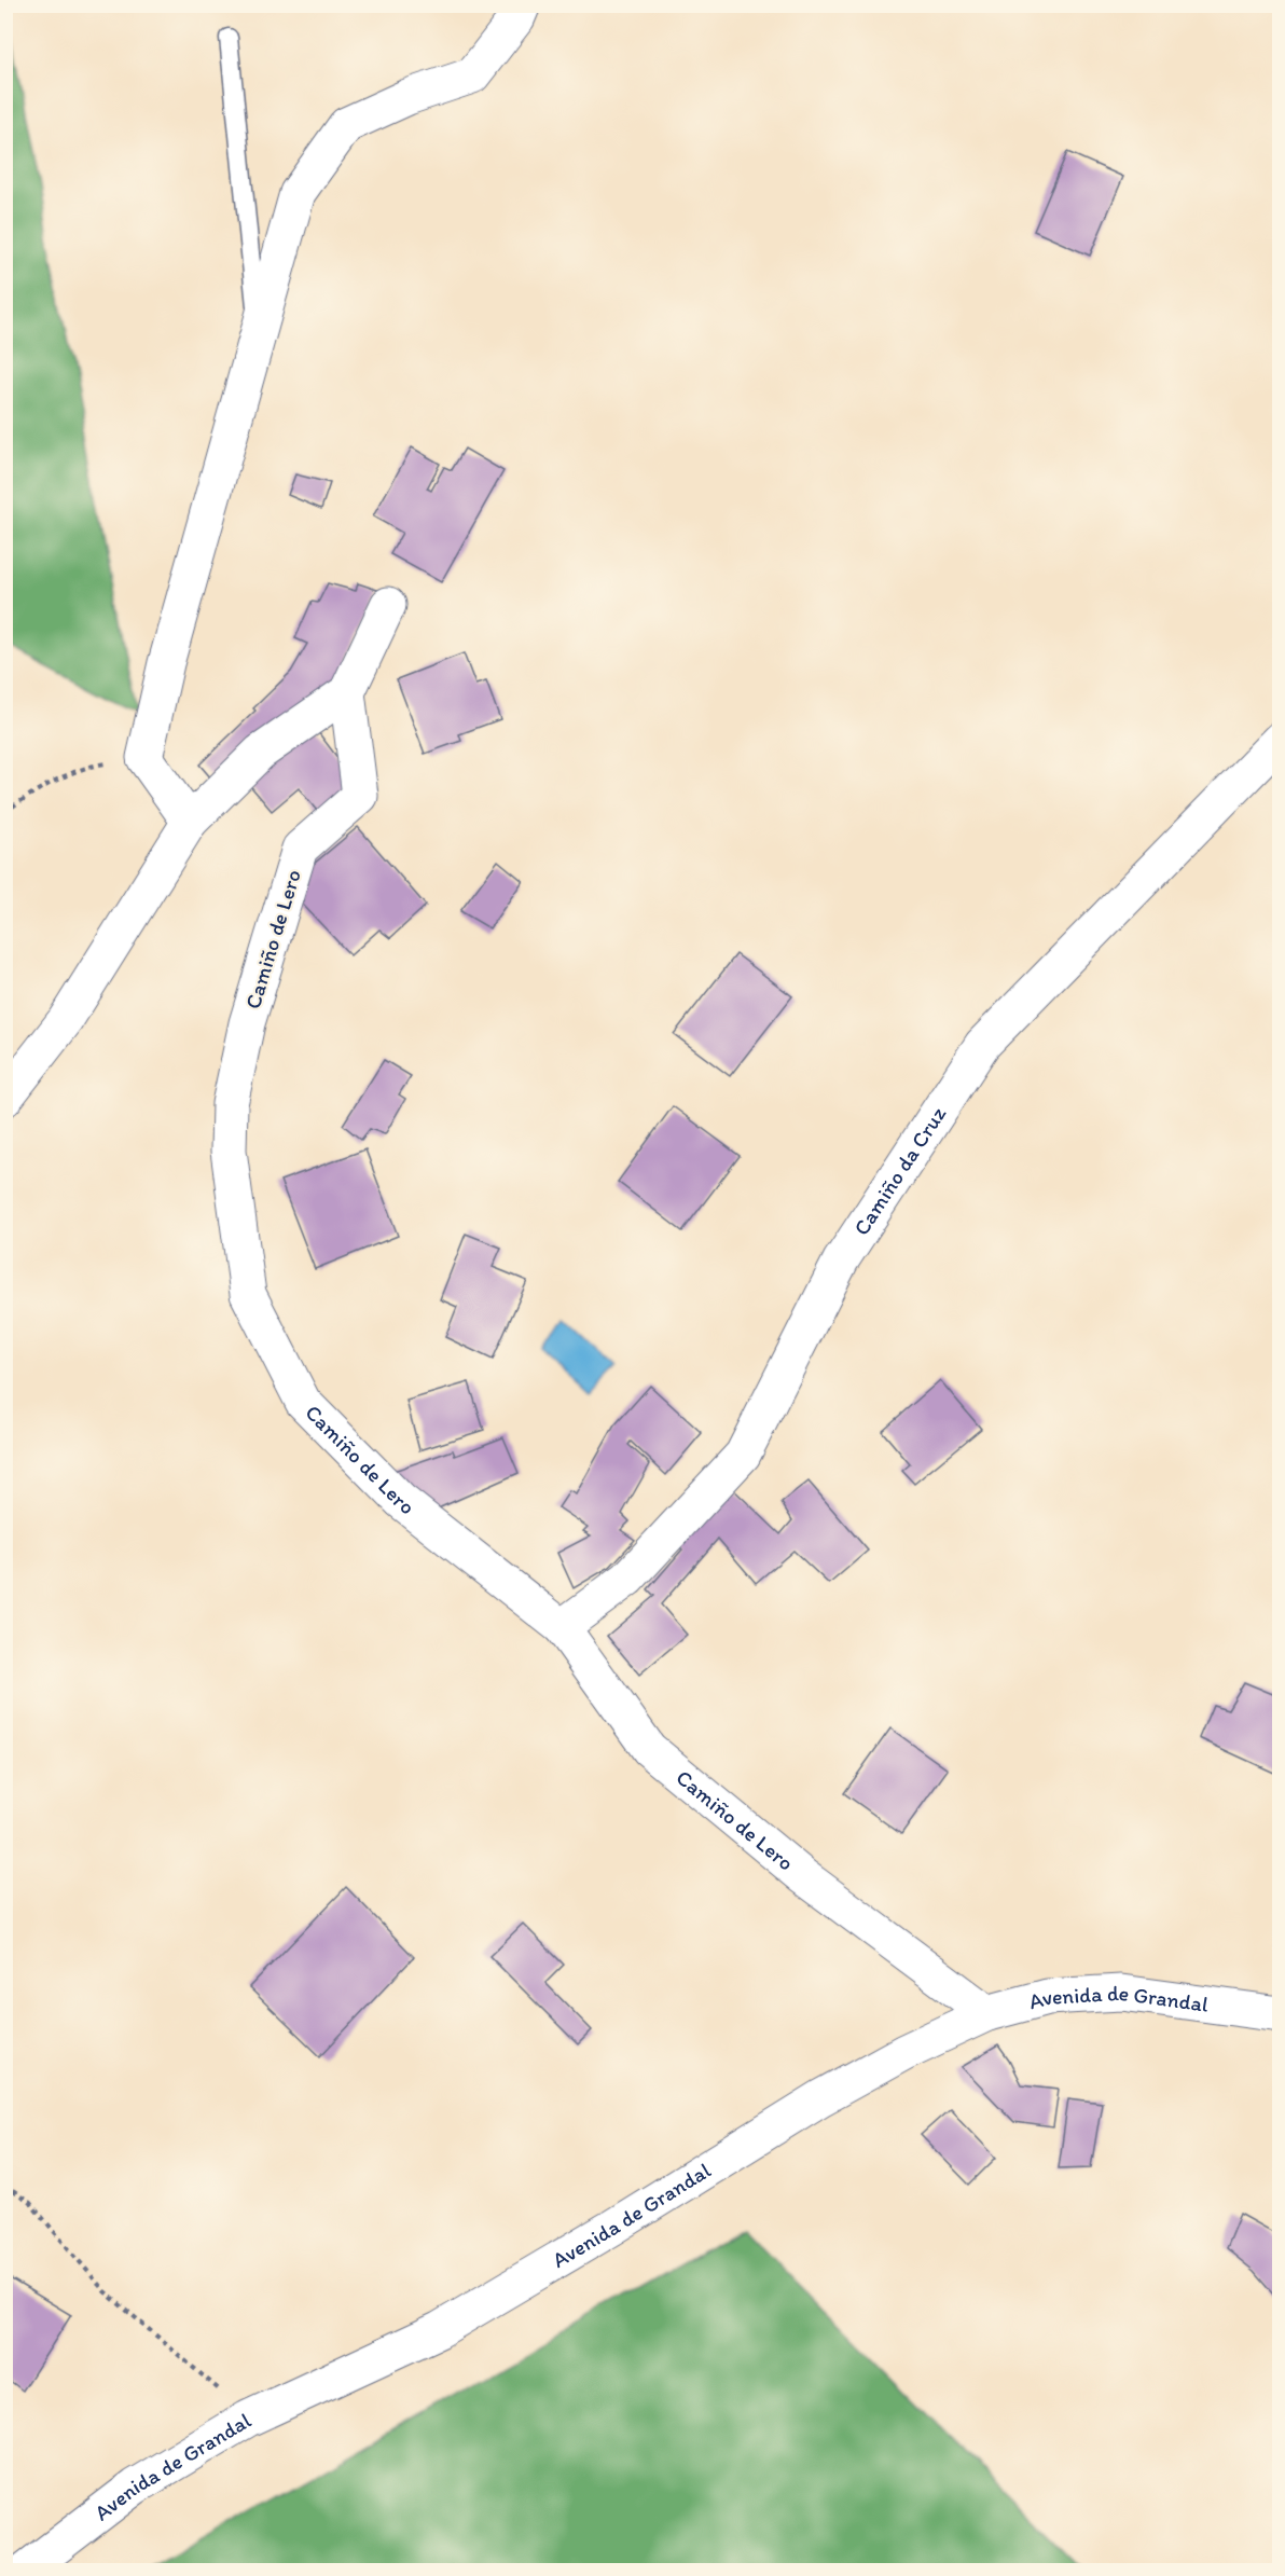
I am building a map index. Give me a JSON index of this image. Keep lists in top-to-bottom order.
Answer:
{
  "streets": {
    "street": ["Camiño de Lero", "Camiño da Cruz", "Avenida de Grandal"]
  },
  "crossings": [
    ["Camiño de Lero", "Camiño da Cruz"],
    ["Camiño de Lero", "Avenida de Grandal"]
  ]
}
